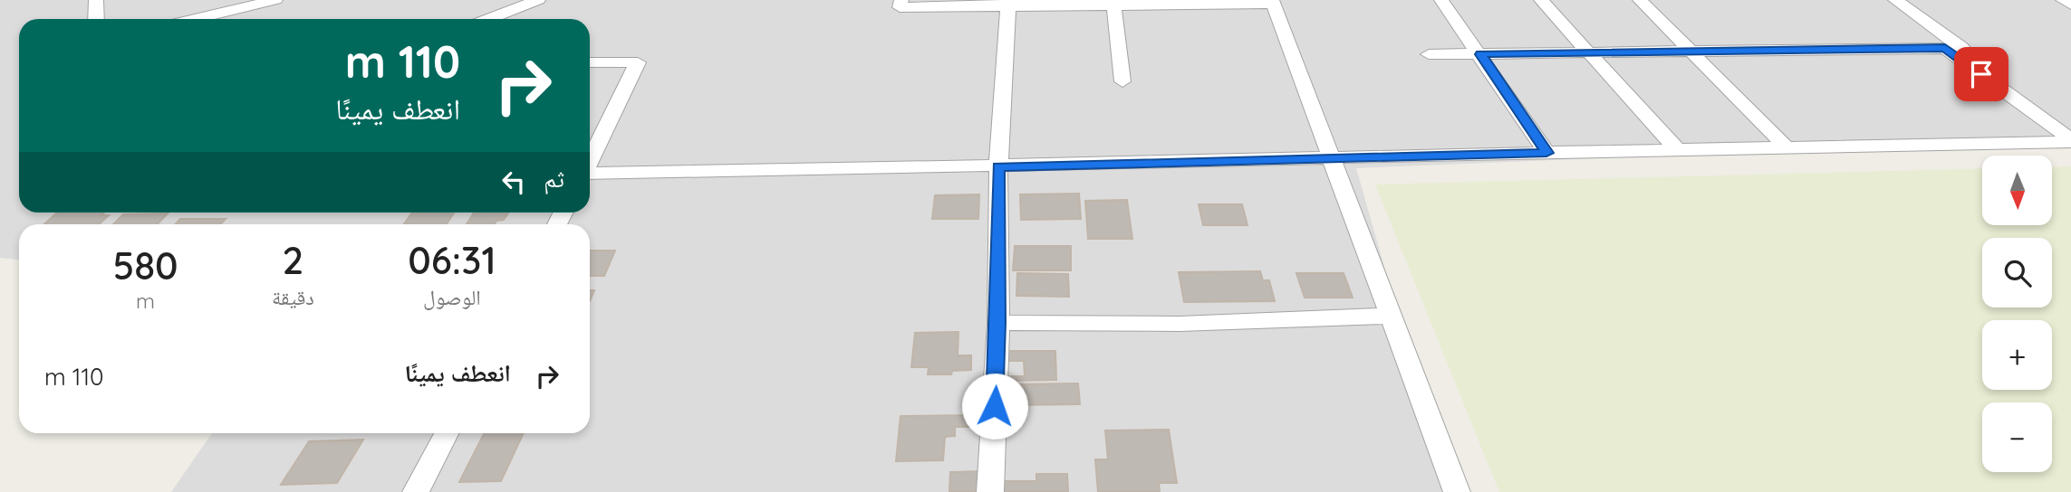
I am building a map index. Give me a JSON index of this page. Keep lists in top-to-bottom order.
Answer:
{
  "north": "bottom",
  "page": {
    "turn": ["110 m", "انعطف يمينًا"],
    "then": "ثم",
    "map_buttons": ["+", "−"],
    "eta": [
      "06:31",
      "الوصول",
      "2",
      "دقيقة",
      "580",
      "m"
    ],
    "list": [
      {
        "name": "انعطف يمينًا",
        "value": "110 m"
      }
    ]
  }
}
